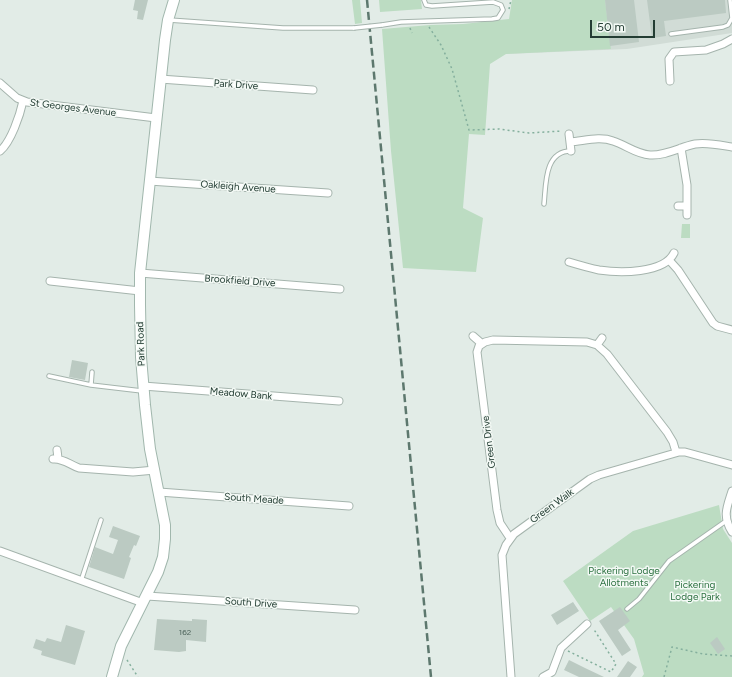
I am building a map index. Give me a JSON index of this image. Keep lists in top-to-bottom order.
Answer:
{
  "streets": {
    "main road": ["Park Road"],
    "street": [
      "Park Drive",
      "St Georges Avenue",
      "Oakleigh Avenue",
      "Brookfield Drive",
      "Meadow Bank",
      "Green Drive",
      "South Meade",
      "Green Walk",
      "South Drive"
    ]
  },
  "crossings": [
    ["Park Drive", "Park Road"],
    ["St Georges Avenue", "Park Road"],
    ["Oakleigh Avenue", "Park Road"],
    ["Brookfield Drive", "Park Road"],
    ["Park Road", "Meadow Bank"],
    ["Park Road", "South Meade"],
    ["Park Road", "South Drive"],
    ["Green Drive", "Green Walk"]
  ],
  "parks": ["Pickering Lodge Allotments", "Pickering Lodge Park"],
  "house_numbers": ["162"],
  "scale_bar": "50 m"
}
